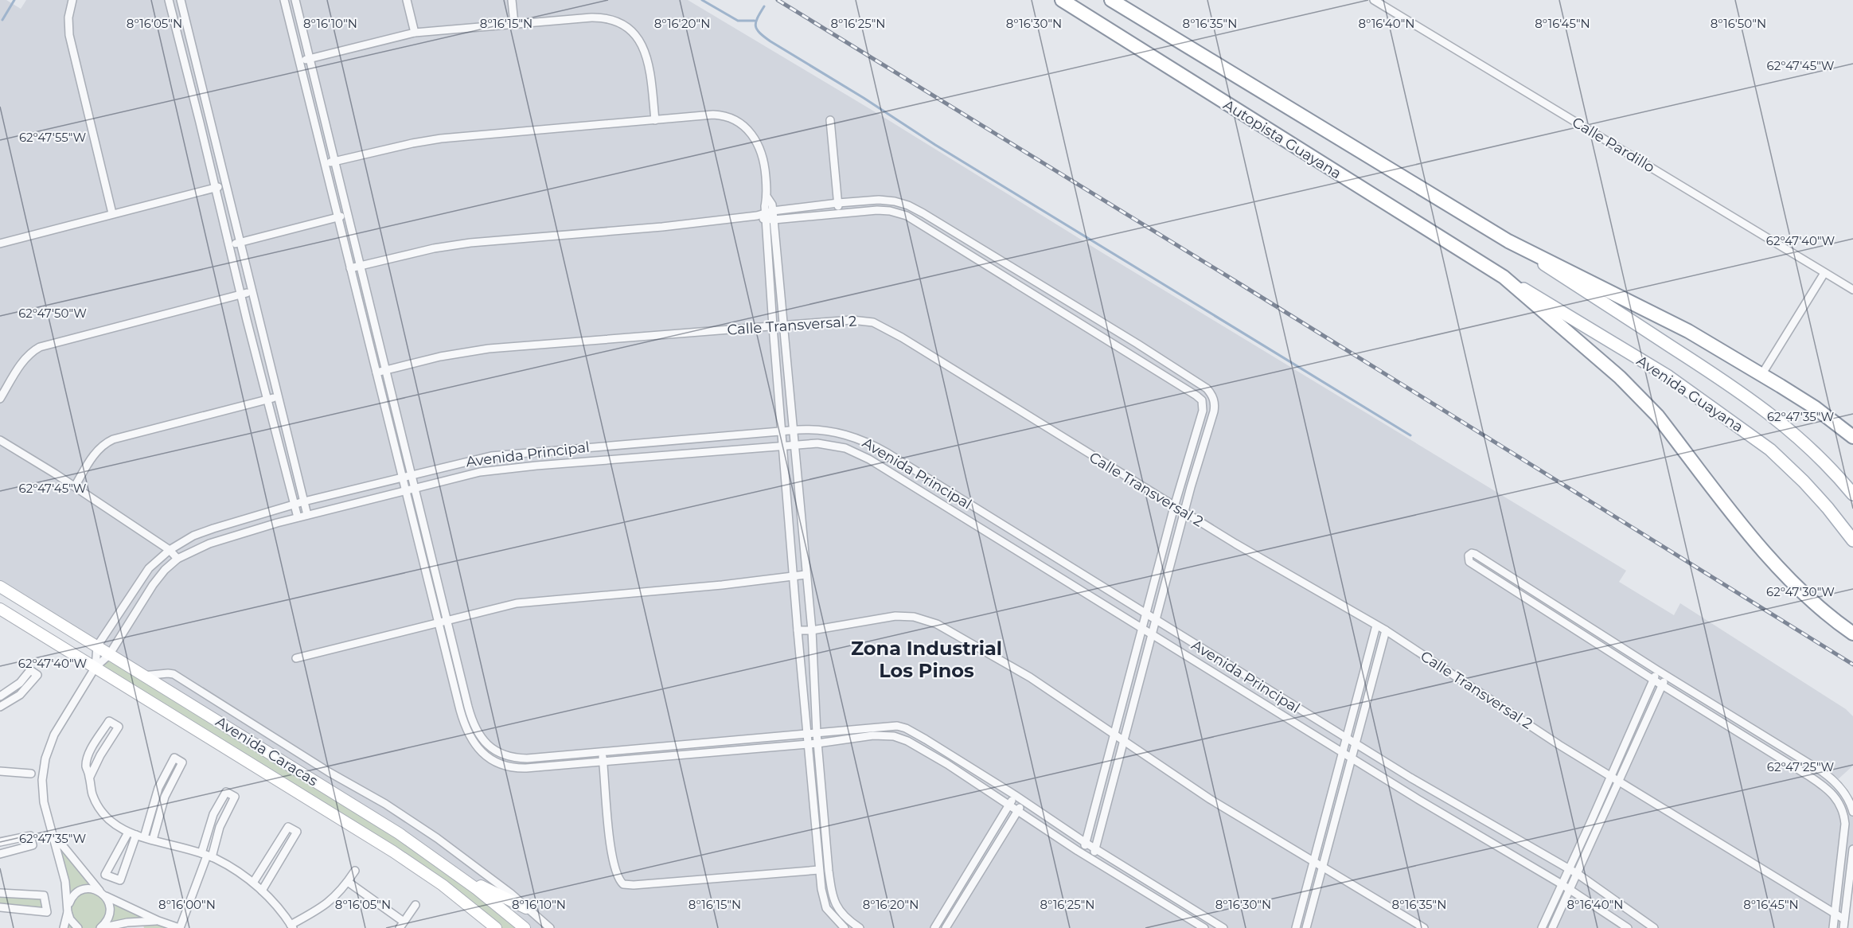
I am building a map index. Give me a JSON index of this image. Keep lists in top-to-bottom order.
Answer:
{
  "streets": {
    "highway": ["Autopista Guayana"],
    "main road": ["Avenida Guayana"],
    "street": [
      "Calle Pardillo",
      "Calle Transversal 2",
      "Avenida Principal",
      "Avenida Caracas"
    ]
  },
  "crossings": [
    ["Autopista Guayana", "Avenida Guayana"],
    ["Avenida Principal", "Avenida Caracas"]
  ],
  "districts": ["Zona Industrial Los Pinos"],
  "coordinates": [
    "8°16'05\"N",
    "8°16'10\"N",
    "8°16'15\"N",
    "8°16'20\"N",
    "8°16'25\"N",
    "8°16'30\"N",
    "8°16'35\"N",
    "8°16'40\"N",
    "8°16'45\"N",
    "8°16'50\"N",
    "62°47'45\"W",
    "62°47'55\"W",
    "62°47'40\"W",
    "62°47'50\"W",
    "62°47'35\"W",
    "62°47'30\"W",
    "62°47'25\"W",
    "8°16'00\"N"
  ]
}
